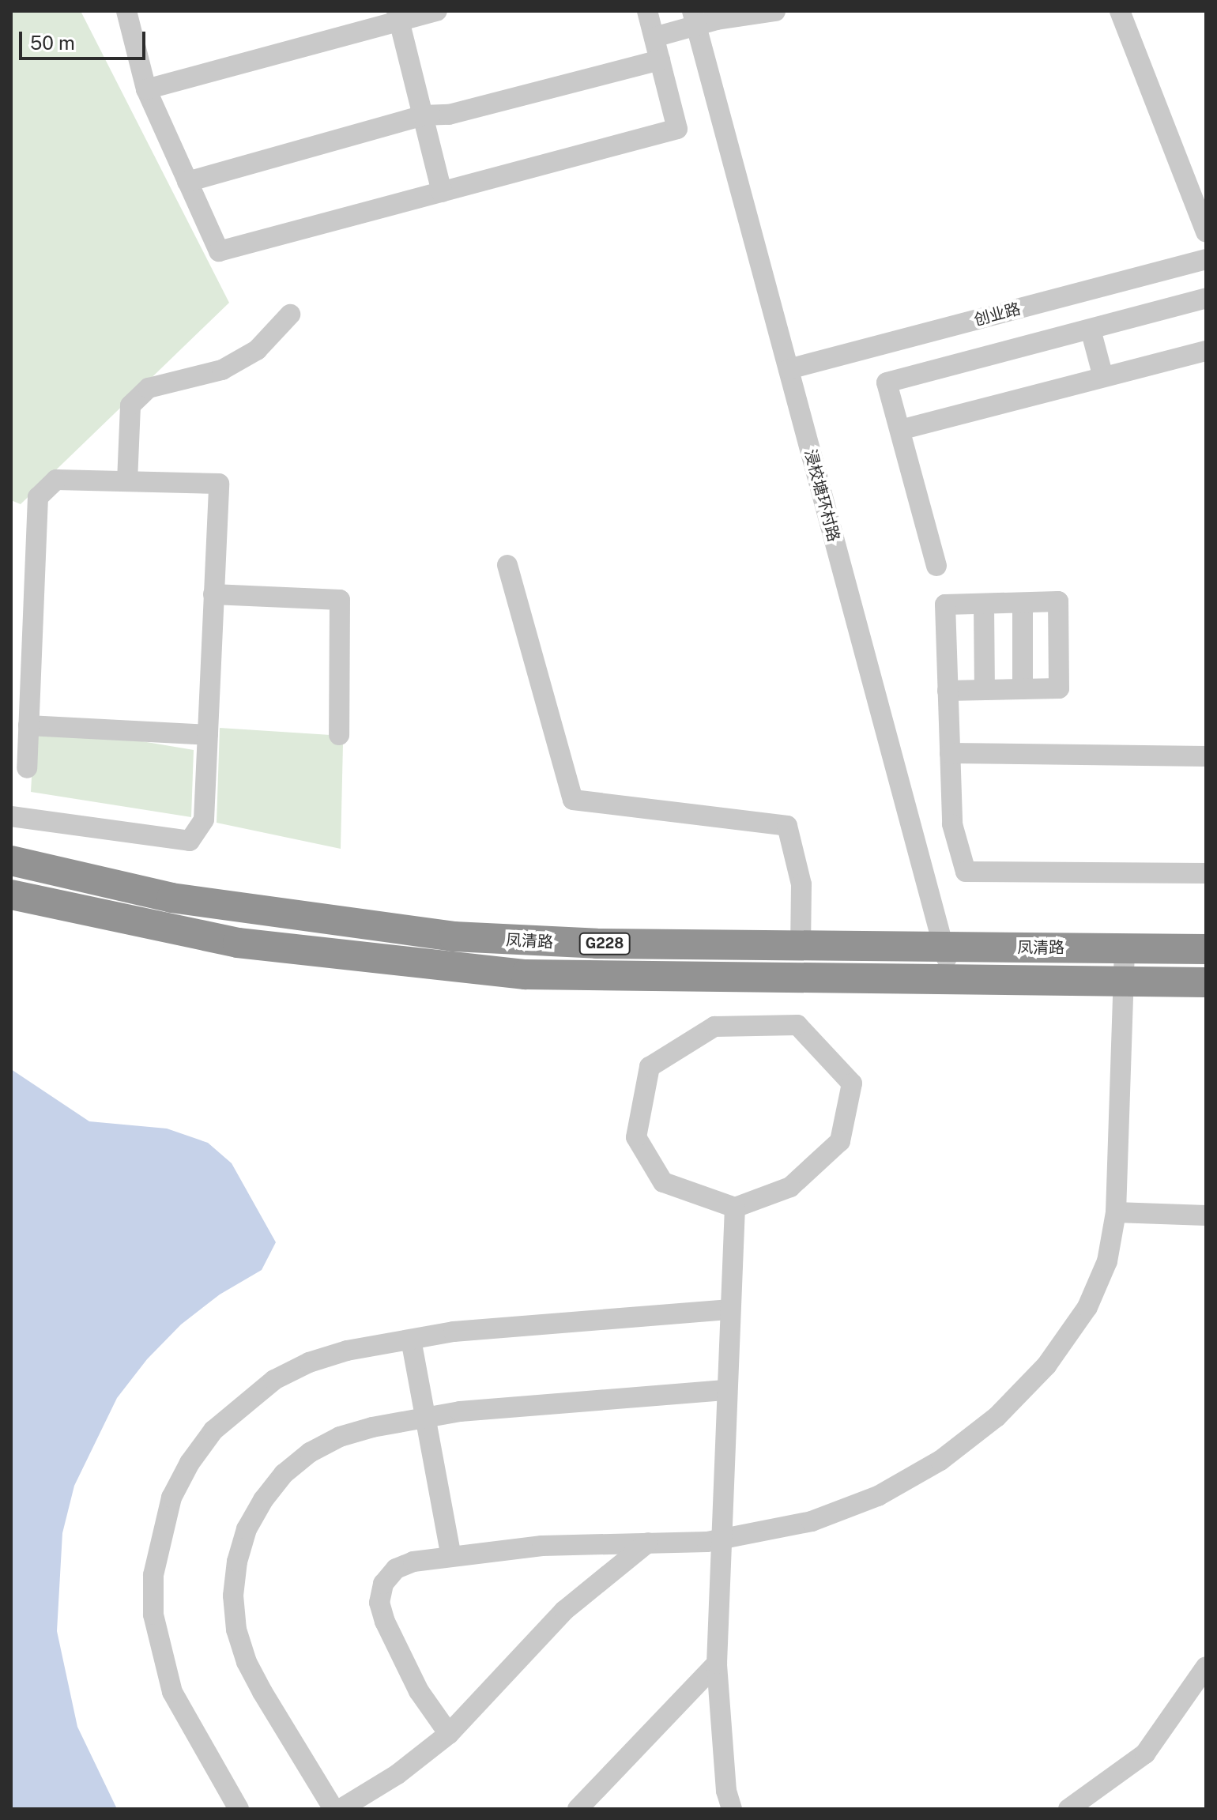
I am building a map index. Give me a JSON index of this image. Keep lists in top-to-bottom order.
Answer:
{
  "streets": {
    "highway": ["凤清路", "G228"],
    "street": ["创业路", "浸校塘环村路"]
  },
  "crossings": [
    ["创业路", "浸校塘环村路"],
    ["浸校塘环村路", "凤清路"]
  ],
  "scale_bar": "50 m"
}
